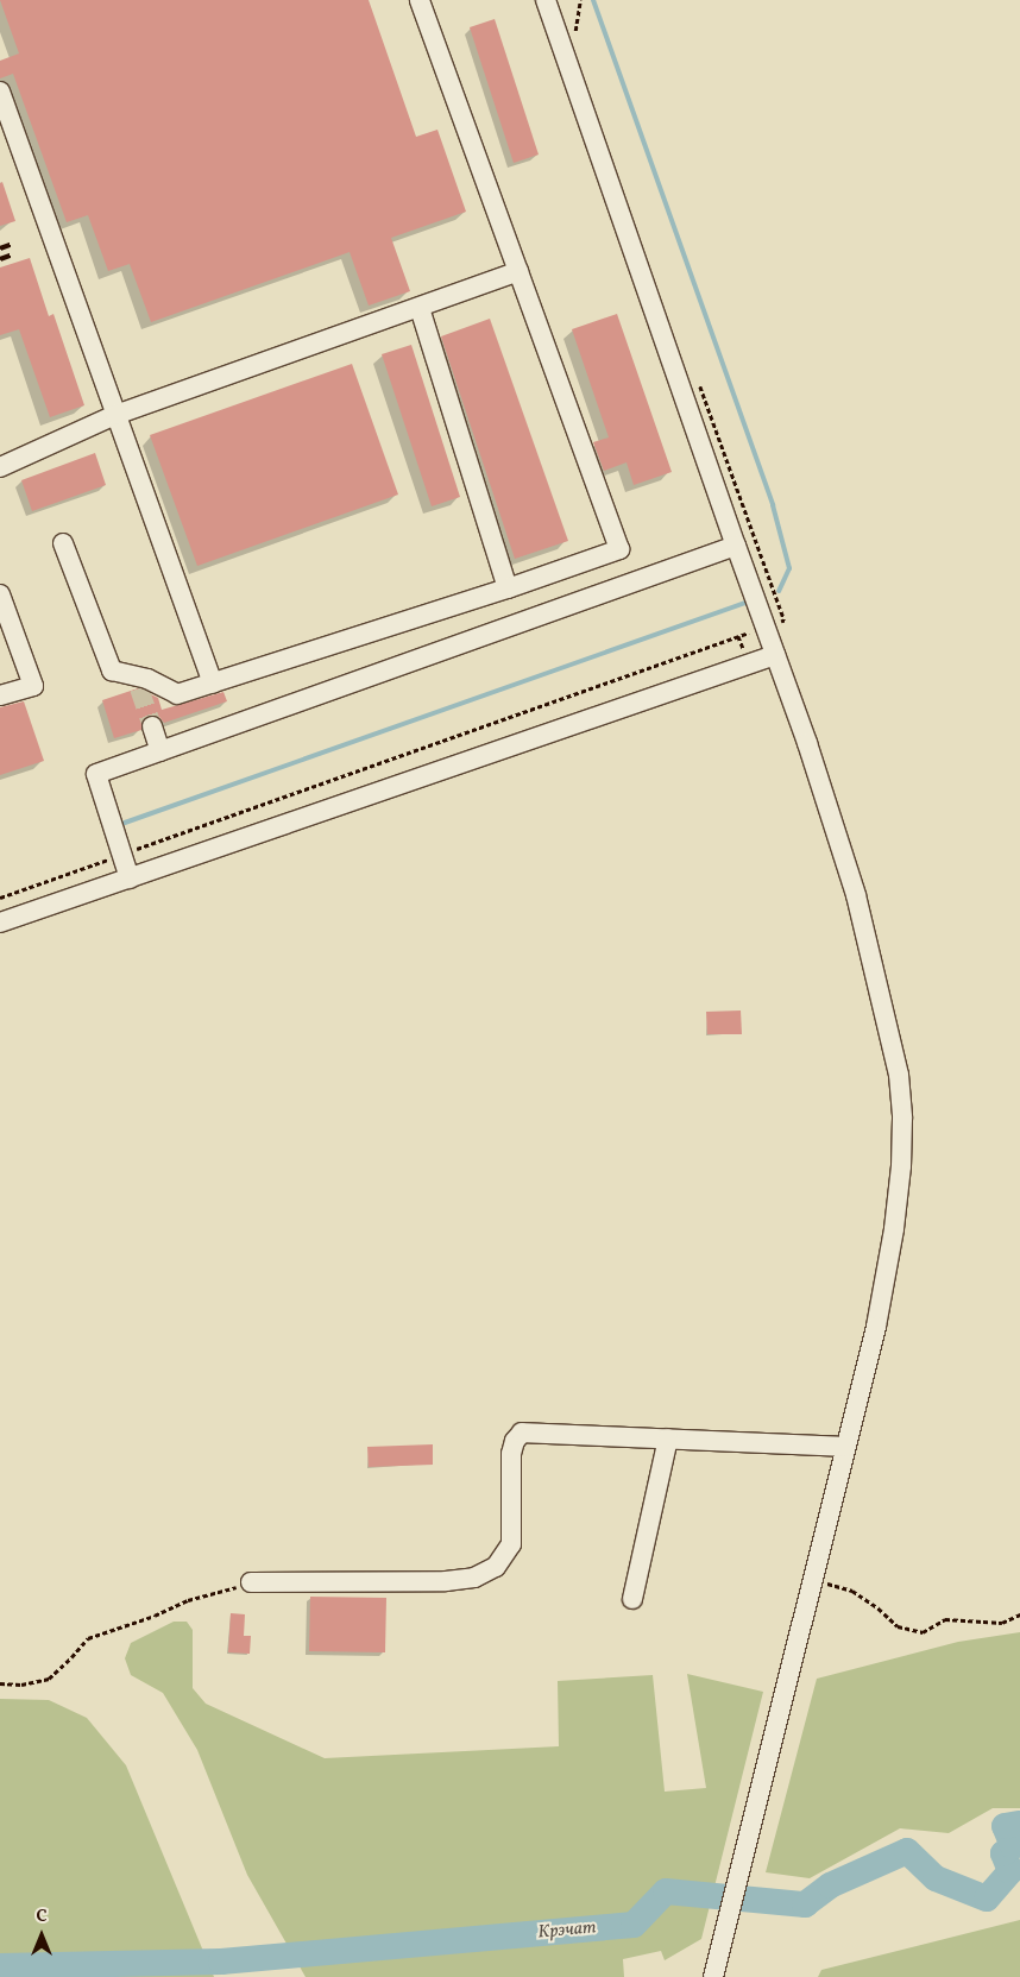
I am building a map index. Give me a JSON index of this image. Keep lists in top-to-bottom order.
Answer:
{
  "water": ["Крэчат"],
  "north": "top"
}
